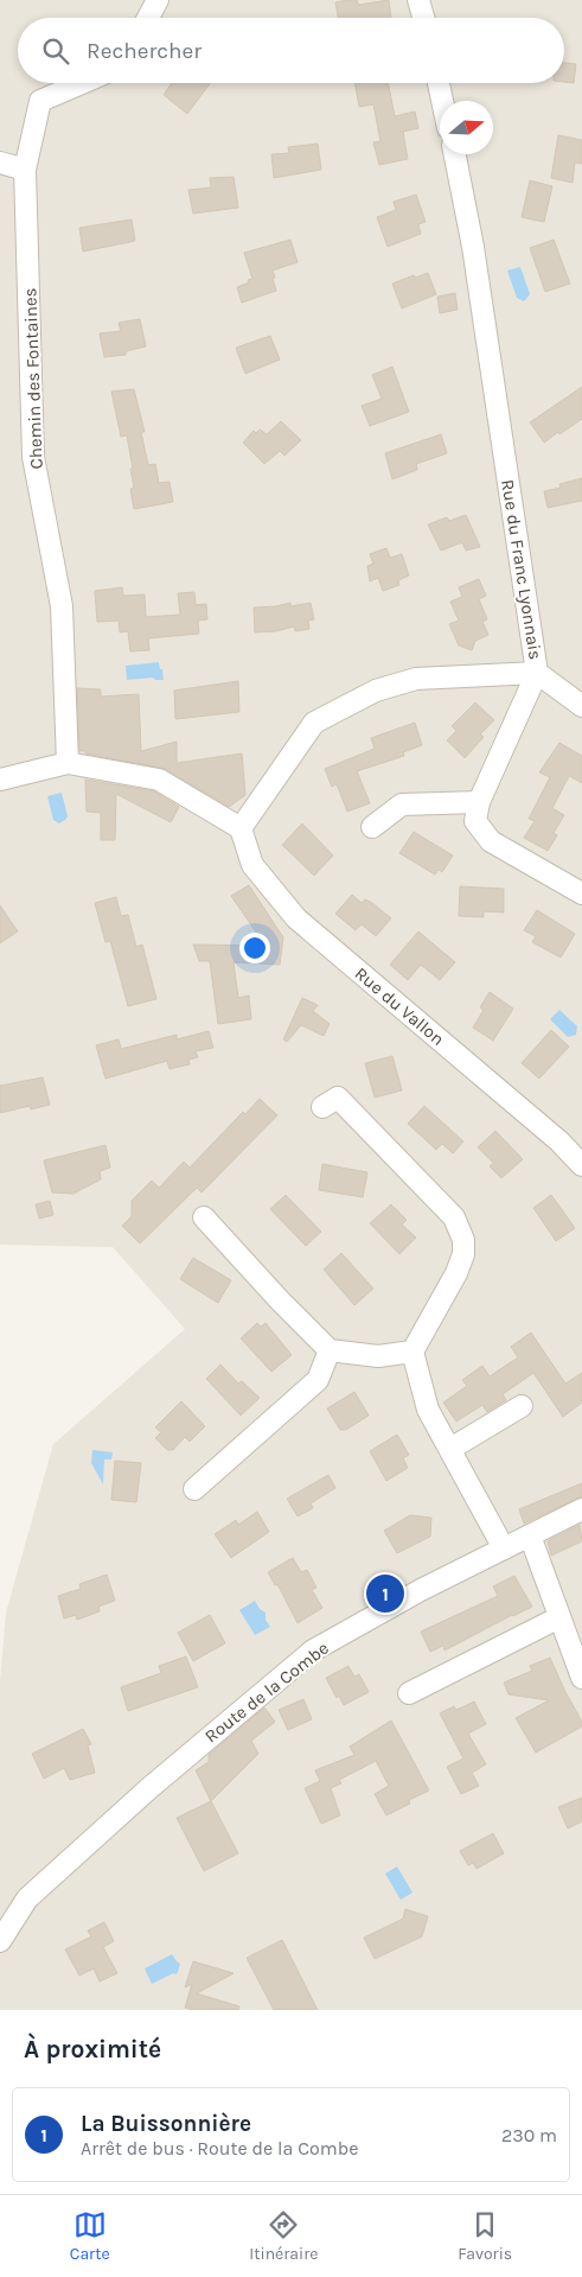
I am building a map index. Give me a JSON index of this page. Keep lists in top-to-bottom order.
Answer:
{
  "streets": {
    "street": [
      "Chemin des Fontaines",
      "Rue du Franc Lyonnais",
      "Rue du Vallon",
      "Route de la Combe"
    ]
  },
  "crossings": [
    ["Rue du Franc Lyonnais", "Rue du Vallon"]
  ],
  "north": "right",
  "page": {
    "search": "Rechercher",
    "pins": "1",
    "heading": "À proximité",
    "list": [
      {
        "mark": "1",
        "name": "La Buissonnière",
        "note": "Arrêt de bus · Route de la Combe",
        "value": "230 m"
      }
    ],
    "nav": ["Carte", "Itinéraire", "Favoris"]
  }
}
